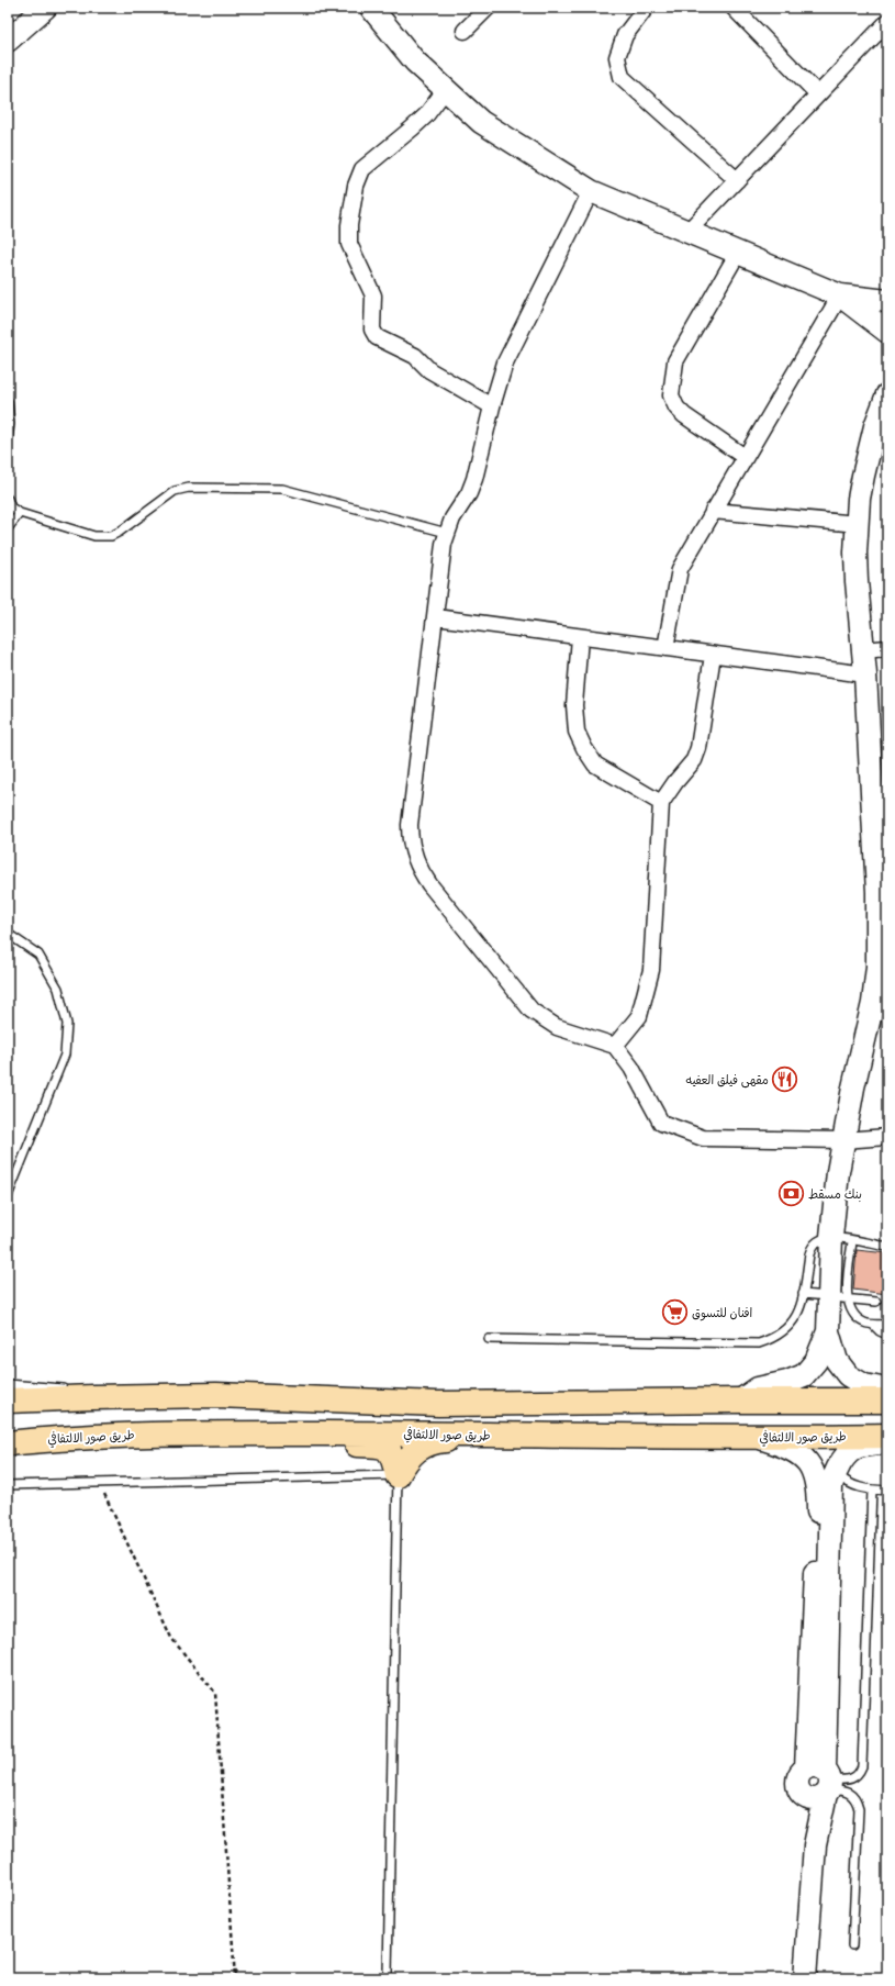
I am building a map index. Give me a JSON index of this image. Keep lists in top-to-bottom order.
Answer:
{
  "streets": {
    "main road": ["طريق صور الالتفافي"]
  },
  "places": {
    "restaurant": ["مقهى فيلق العفيه"],
    "bank": ["بنك مسقط"],
    "supermarket": ["افنان للتسوق"]
  }
}
